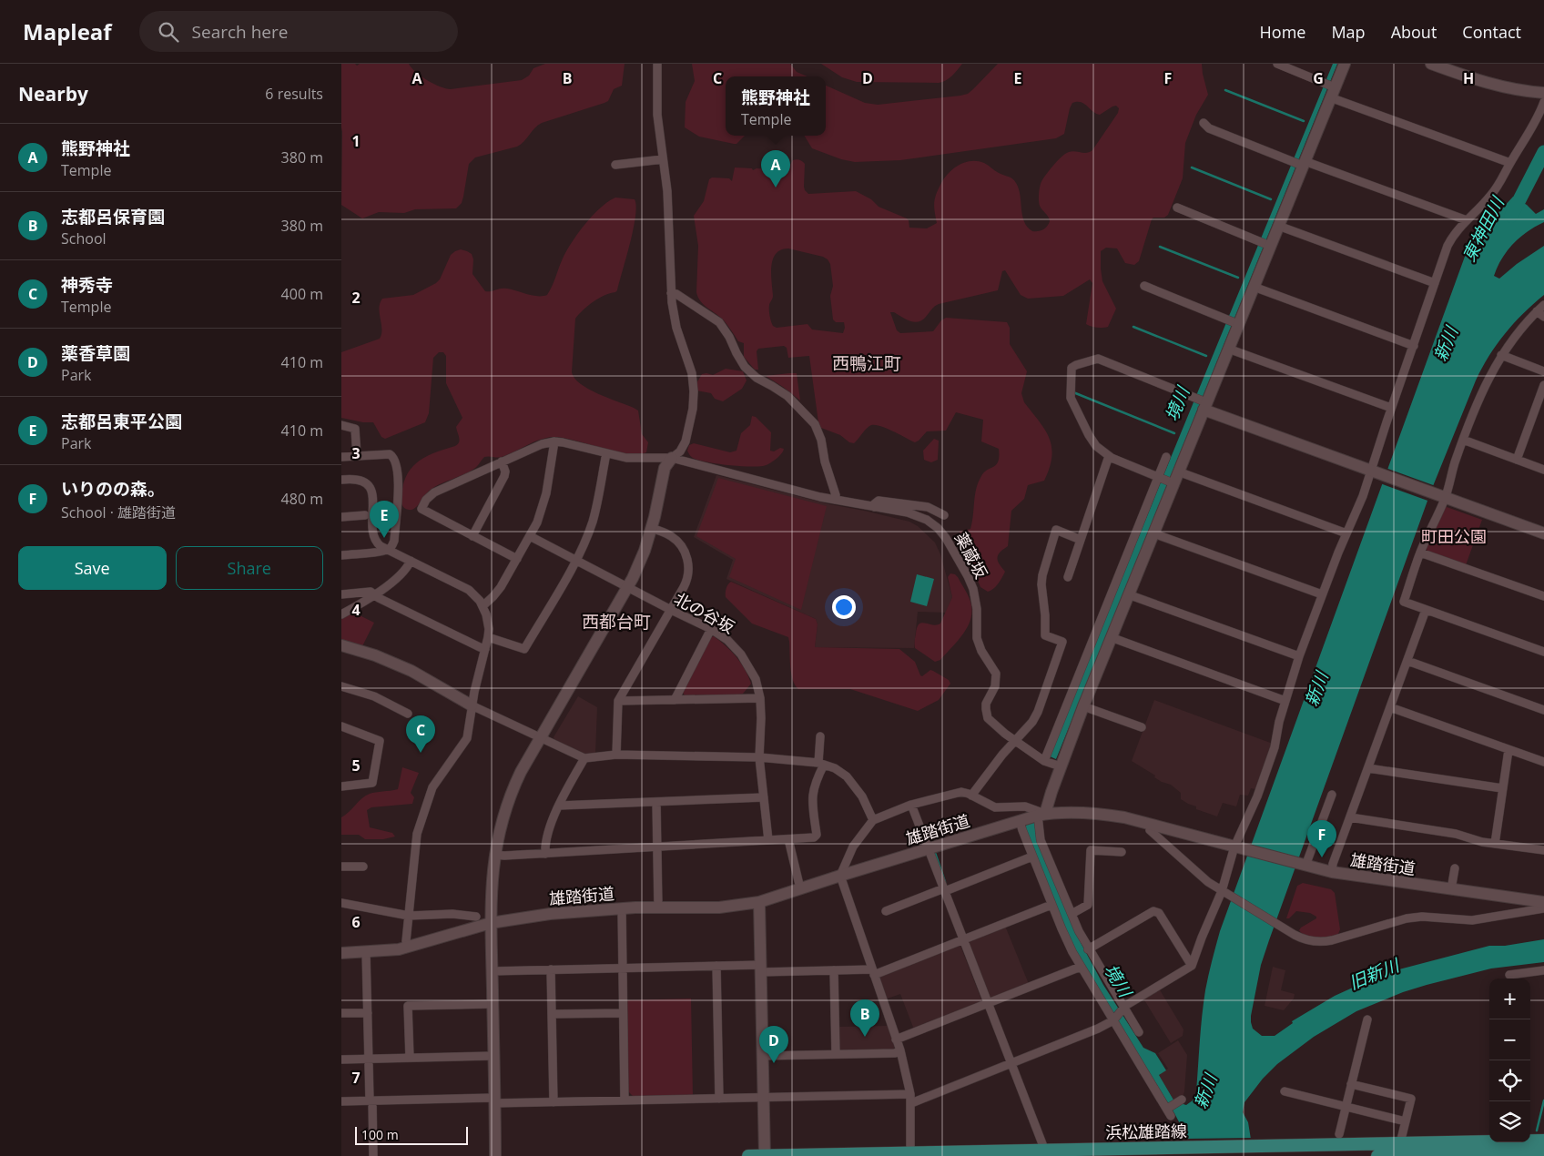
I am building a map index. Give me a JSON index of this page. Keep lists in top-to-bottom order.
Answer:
{
  "streets": {
    "main road": ["浜松雄踏線"],
    "street": ["薬蔵坂", "北の谷坂", "雄踏街道"]
  },
  "districts": ["西鴨江町", "西都台町"],
  "water": [
    "東神田川",
    "新川",
    "境川",
    "旧新川"
  ],
  "parks": ["町田公園"],
  "scale_bar": "100 m",
  "page": {
    "header": "Mapleaf",
    "search": "Search here",
    "nav": [
      "Home",
      "Map",
      "About",
      "Contact"
    ],
    "heading": ["Nearby", "6 results"],
    "popup": ["熊野神社", "Temple"],
    "list": [
      {
        "mark": "A",
        "name": "熊野神社",
        "note": "Temple",
        "value": "380 m"
      },
      {
        "mark": "B",
        "name": "志都呂保育園",
        "note": "School",
        "value": "380 m"
      },
      {
        "mark": "C",
        "name": "神秀寺",
        "note": "Temple",
        "value": "400 m"
      },
      {
        "mark": "D",
        "name": "薬香草園",
        "note": "Park",
        "value": "410 m"
      },
      {
        "mark": "E",
        "name": "志都呂東平公園",
        "note": "Park",
        "value": "410 m"
      },
      {
        "mark": "F",
        "name": "いりのの森。",
        "note": "School · 雄踏街道",
        "value": "480 m"
      }
    ],
    "pins": [
      "A",
      "E",
      "C",
      "F",
      "B",
      "D"
    ],
    "buttons": ["Save", "Share"],
    "map_buttons": ["+", "−"],
    "scale": "100 m"
  },
  "grid": {
    "columns": [
      "A",
      "B",
      "C",
      "D",
      "E",
      "F",
      "G",
      "H"
    ],
    "rows": [
      "1",
      "2",
      "3",
      "4",
      "5",
      "6",
      "7"
    ]
  }
}
